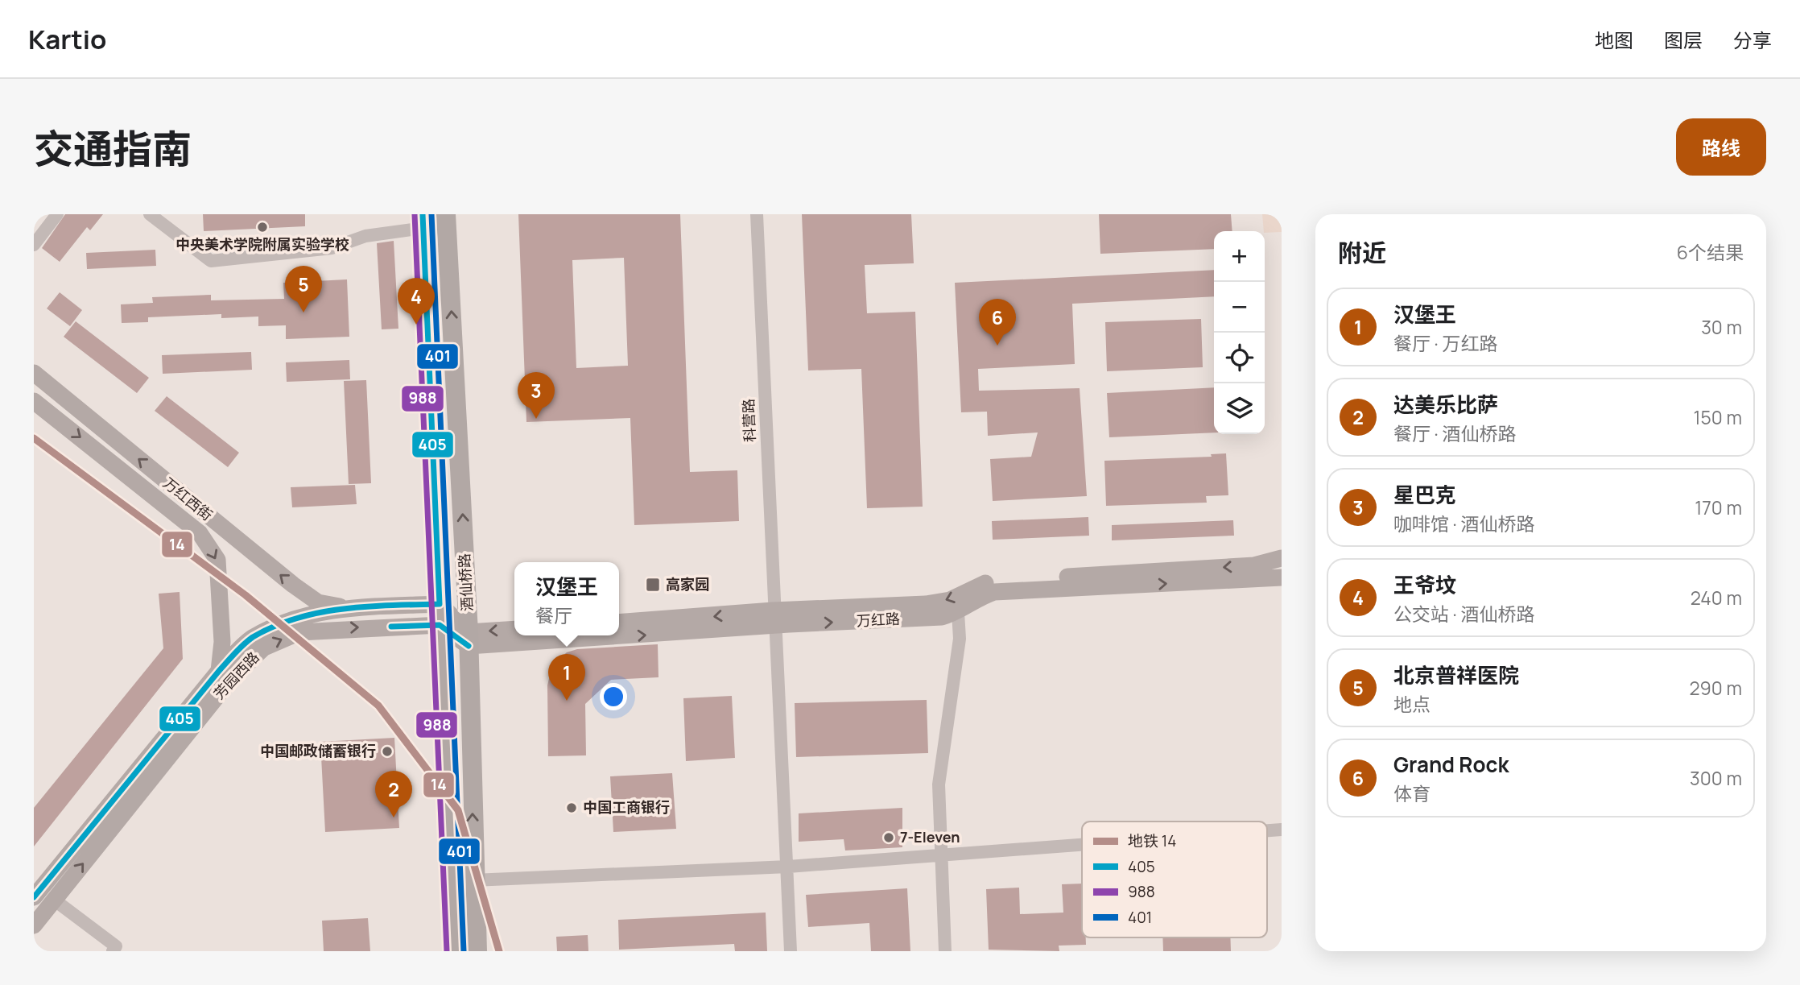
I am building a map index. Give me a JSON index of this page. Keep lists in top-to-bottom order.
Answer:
{
  "streets": {
    "main road": [
      "万红西街",
      "酒仙桥路",
      "万红路",
      "芳园西路"
    ],
    "street": ["科营路"]
  },
  "crossings": [
    ["科营路", "万红路"],
    ["万红西街", "芳园西路"],
    ["酒仙桥路", "万红路"],
    ["酒仙桥路", "芳园西路"]
  ],
  "places": {
    "other": [
      "中央美术学院附属实验学校",
      "中国邮政储蓄银行",
      "中国工商银行",
      "7-Eleven"
    ],
    "transit": ["高家园"]
  },
  "lines": [
    "transit line 405",
    "transit line 988",
    "transit line 401",
    "metro line 14"
  ],
  "legend": [
    "地铁 14",
    "405",
    "988",
    "401"
  ],
  "page": {
    "header": "Kartio",
    "nav": ["地图", "图层", "分享"],
    "title": "交通指南",
    "buttons": "路线",
    "heading": ["附近", "6个结果"],
    "map_buttons": ["+", "−"],
    "pins": [
      "5",
      "4",
      "6",
      "3",
      "1",
      "2"
    ],
    "list": [
      {
        "mark": "1",
        "name": "汉堡王",
        "note": "餐厅 · 万红路",
        "value": "30 m"
      },
      {
        "mark": "2",
        "name": "达美乐比萨",
        "note": "餐厅 · 酒仙桥路",
        "value": "150 m"
      },
      {
        "mark": "3",
        "name": "星巴克",
        "note": "咖啡馆 · 酒仙桥路",
        "value": "170 m"
      },
      {
        "mark": "4",
        "name": "王爷坟",
        "note": "公交站 · 酒仙桥路",
        "value": "240 m"
      },
      {
        "mark": "5",
        "name": "北京普祥医院",
        "note": "地点",
        "value": "290 m"
      },
      {
        "mark": "6",
        "name": "Grand Rock",
        "note": "体育",
        "value": "300 m"
      }
    ],
    "popup": ["汉堡王", "餐厅"]
  }
}
